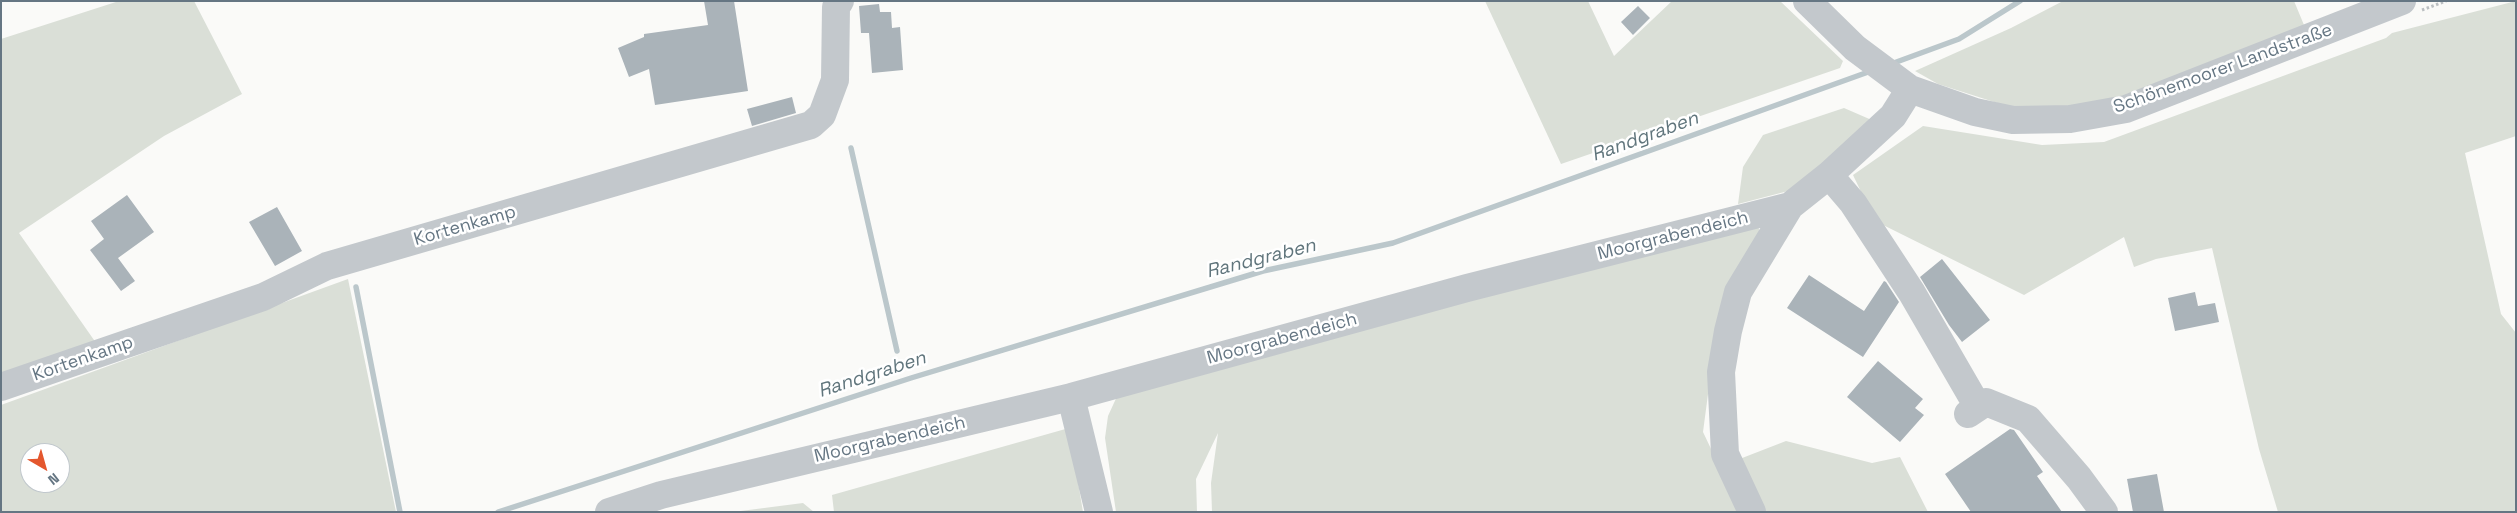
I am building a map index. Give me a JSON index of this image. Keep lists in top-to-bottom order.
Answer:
{
  "streets": {
    "street": ["Schönemoorer Landstraße", "Kortenkamp", "Moorgrabendeich"]
  },
  "crossings": [
    ["Schönemoorer Landstraße", "Moorgrabendeich"]
  ],
  "water": ["Randgraben"],
  "north": "bottom right"
}
